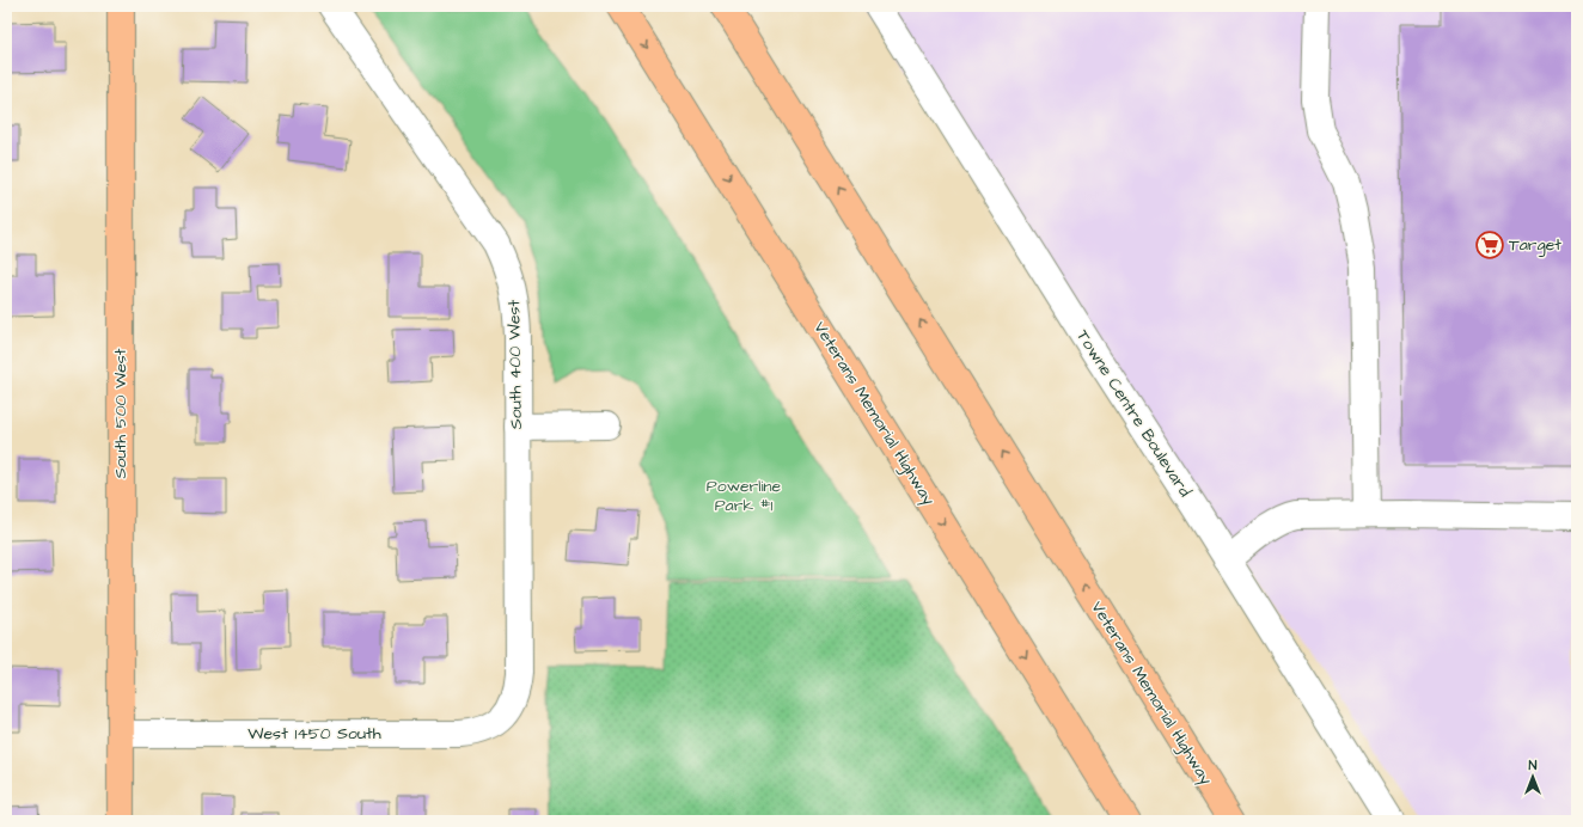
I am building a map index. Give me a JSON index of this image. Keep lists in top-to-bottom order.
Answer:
{
  "streets": {
    "main road": ["South 500 West", "Veterans Memorial Highway"],
    "street": ["South 400 West", "Towne Centre Boulevard", "West 1450 South"]
  },
  "crossings": [
    ["South 400 West", "West 1450 South"],
    ["South 500 West", "West 1450 South"]
  ],
  "parks": ["Powerline Park #1"],
  "places": {
    "supermarket": ["Target"]
  },
  "north": "top"
}
